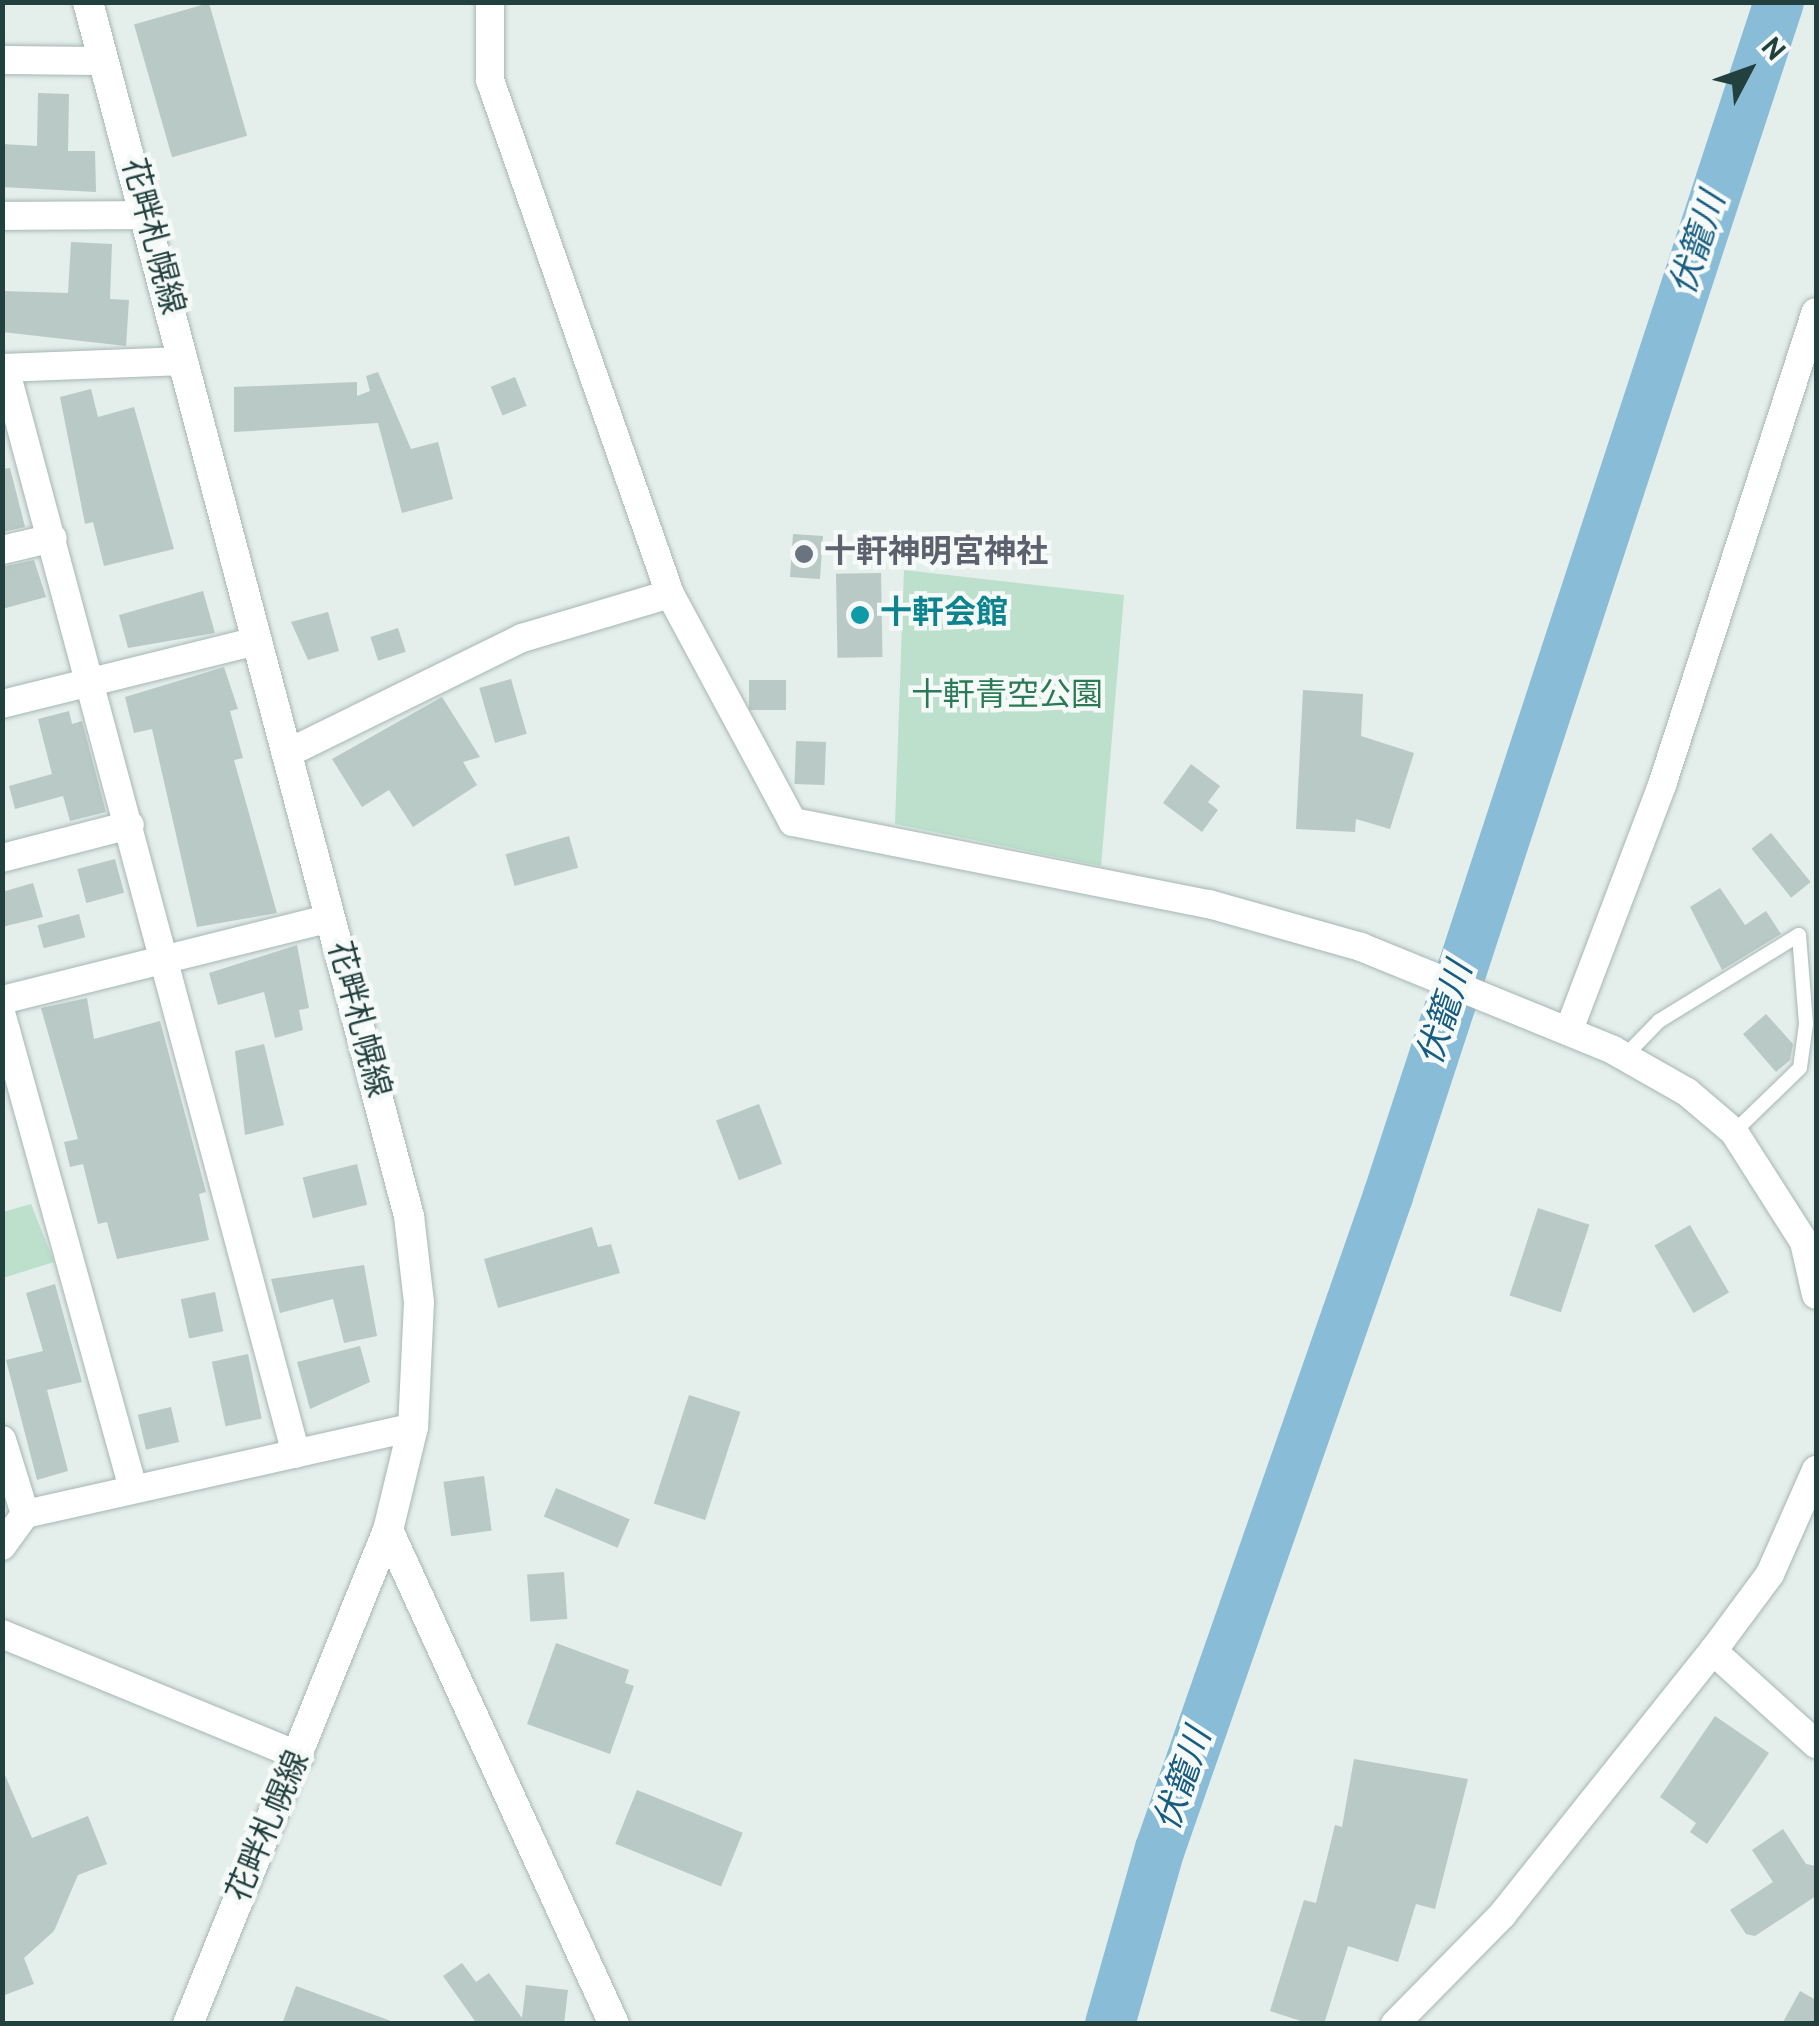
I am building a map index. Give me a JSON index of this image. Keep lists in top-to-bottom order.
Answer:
{
  "streets": {
    "main road": ["花畔札幌線"]
  },
  "water": ["伏籠川"],
  "parks": ["十軒青空公園"],
  "places": ["十軒神明宮神社", "十軒会館"],
  "north": "top right"
}
